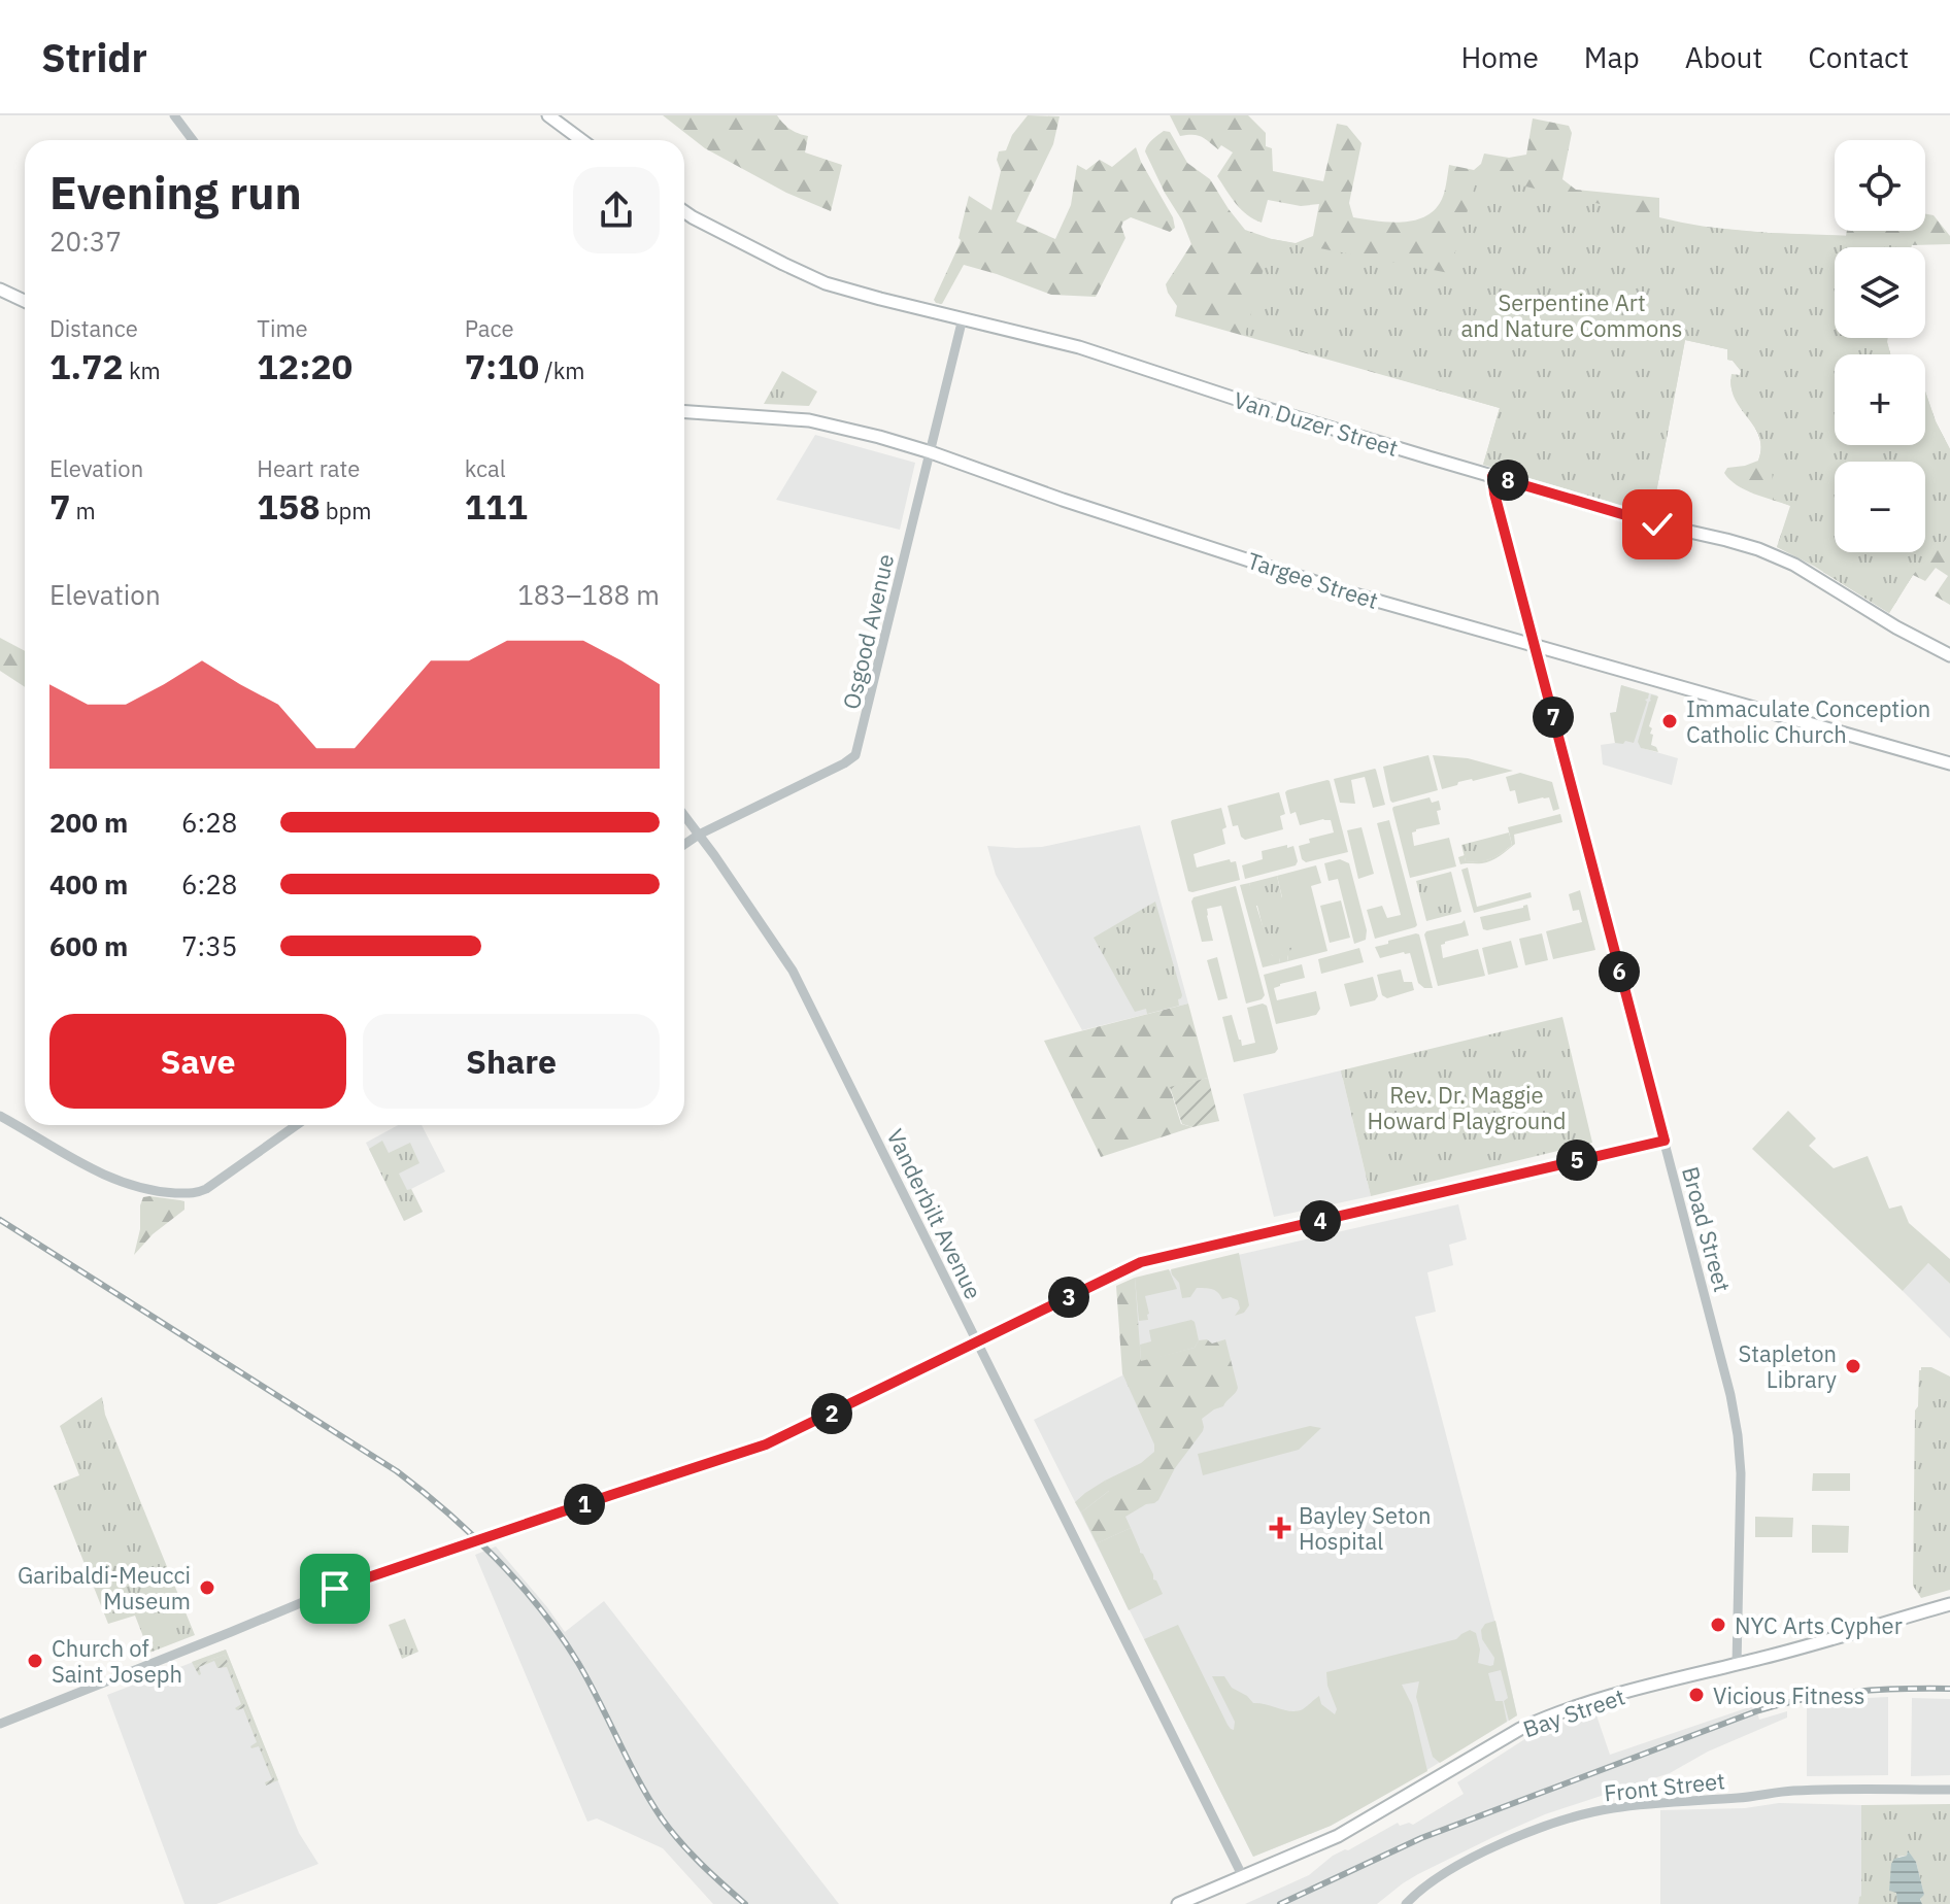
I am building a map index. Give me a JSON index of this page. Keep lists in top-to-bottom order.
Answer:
{
  "streets": {
    "main road": ["Van Duzer Street", "Targee Street", "Bay Street"],
    "street": [
      "Osgood Avenue",
      "Vanderbilt Avenue",
      "Broad Street",
      "Front Street"
    ]
  },
  "crossings": [
    ["Van Duzer Street", "Osgood Avenue"],
    ["Van Duzer Street", "Broad Street"],
    ["Targee Street", "Osgood Avenue"],
    ["Targee Street", "Broad Street"],
    ["Osgood Avenue", "Vanderbilt Avenue"],
    ["Vanderbilt Avenue", "Bay Street"],
    ["Broad Street", "Bay Street"]
  ],
  "parks": ["Serpentine Art and Nature Commons", "Rev. Dr. Maggie Howard Playground"],
  "places": {
    "other": [
      "Immaculate Conception Catholic Church",
      "Stapleton Library",
      "Garibaldi-Meucci Museum",
      "NYC Arts Cypher",
      "Church of Saint Joseph",
      "Vicious Fitness"
    ],
    "health": ["Bayley Seton Hospital"]
  },
  "page": {
    "header": "Stridr",
    "nav": [
      "Home",
      "Map",
      "About",
      "Contact"
    ],
    "map_buttons": ["+", "−"],
    "heading": ["Evening run", "20:37"],
    "stats": [
      ["Distance", "1.72 km"],
      ["Time", "12:20"],
      ["Pace", "7:10 /km"],
      ["Elevation", "7 m"],
      ["Heart rate", "158 bpm"],
      ["kcal", "111"]
    ],
    "pins": [
      "8",
      "7",
      "6",
      "5",
      "4",
      "3",
      "2",
      "1"
    ],
    "chart": ["Elevation", "183–188 m"],
    "list": [
      {
        "name": "200 m",
        "note": "6:28"
      },
      {
        "name": "400 m",
        "note": "6:28"
      },
      {
        "name": "600 m",
        "note": "7:35"
      }
    ],
    "buttons": ["Save", "Share"]
  }
}
